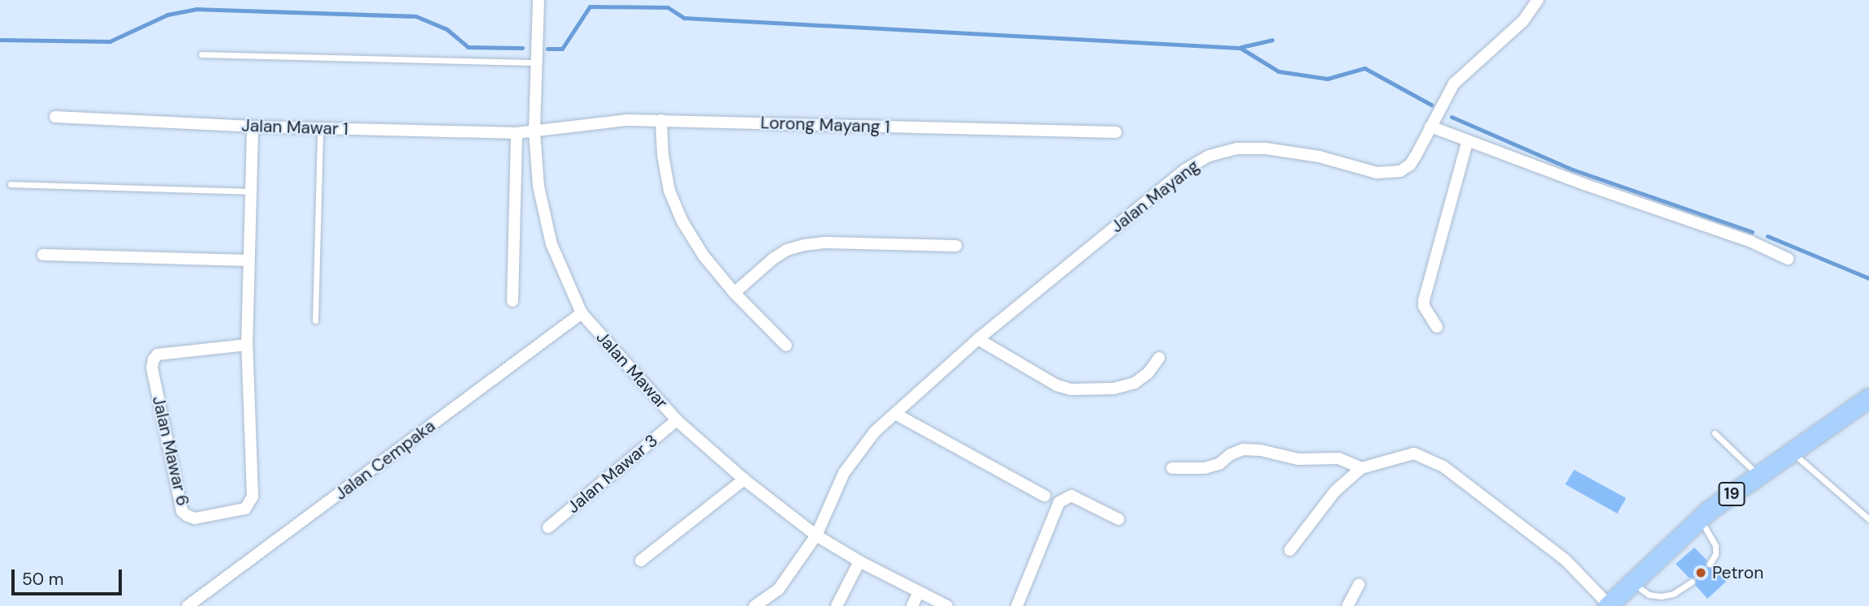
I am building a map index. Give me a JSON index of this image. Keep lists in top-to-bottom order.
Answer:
{
  "streets": {
    "main road": ["19"],
    "street": [
      "Lorong Mayang 1",
      "Jalan Mawar 1",
      "Jalan Mayang",
      "Jalan Mawar",
      "Jalan Mawar 6",
      "Jalan Cempaka",
      "Jalan Mawar 3"
    ]
  },
  "crossings": [
    ["Lorong Mayang 1", "Jalan Mawar 1"],
    ["Lorong Mayang 1", "Jalan Mawar"],
    ["Jalan Mawar 1", "Jalan Mawar"],
    ["Jalan Mawar 1", "Jalan Mawar 6"],
    ["Jalan Mayang", "Jalan Mawar"],
    ["Jalan Mawar", "Jalan Cempaka"],
    ["Jalan Mawar", "Jalan Mawar 3"]
  ],
  "places": ["Petron"],
  "scale_bar": "50 m"
}
